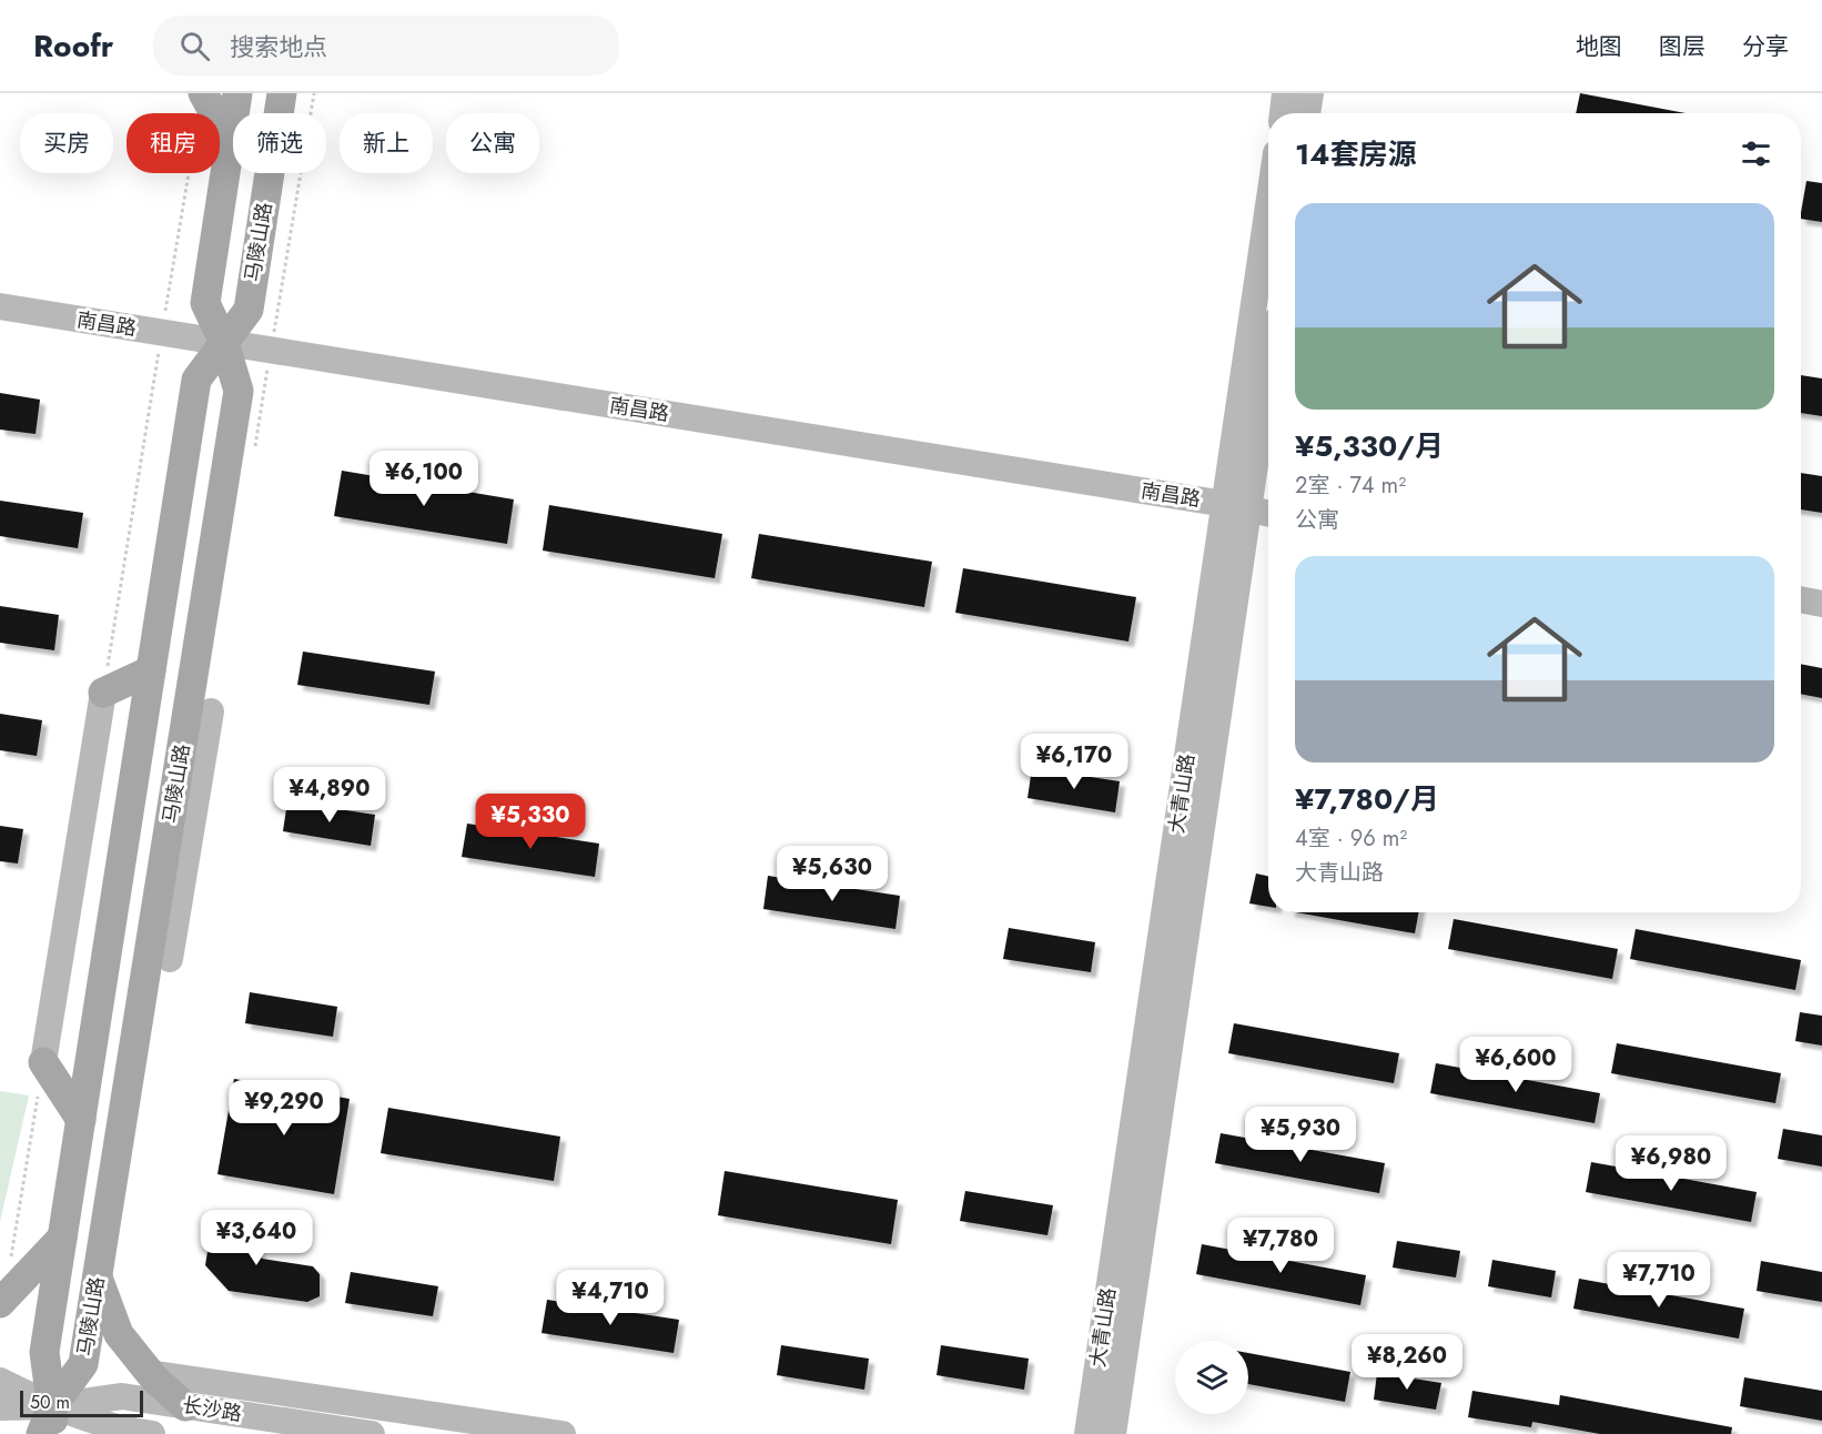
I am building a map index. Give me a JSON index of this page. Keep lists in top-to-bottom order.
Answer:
{
  "streets": {
    "main road": ["马陵山路"],
    "street": ["南昌路", "大青山路", "长沙路"]
  },
  "crossings": [
    ["马陵山路", "南昌路"],
    ["马陵山路", "长沙路"],
    ["南昌路", "大青山路"]
  ],
  "scale_bar": "50 m",
  "page": {
    "header": "Roofr",
    "search": "搜索地点",
    "nav": ["地图", "图层", "分享"],
    "chip": [
      "买房",
      "租房",
      "筛选",
      "新上",
      "公寓"
    ],
    "heading": "14套房源",
    "list": [
      {
        "name": "¥5,330/月",
        "note": "2室 · 74 m² · 公寓"
      },
      {
        "name": "¥7,780/月",
        "note": "4室 · 96 m² · 大青山路"
      }
    ],
    "price": [
      "¥6,100",
      "¥6,170",
      "¥4,890",
      "¥5,330",
      "¥5,630",
      "¥6,600",
      "¥9,290",
      "¥5,930",
      "¥6,980",
      "¥3,640",
      "¥7,780",
      "¥7,710",
      "¥4,710",
      "¥8,260"
    ],
    "scale": "50 m"
  }
}
